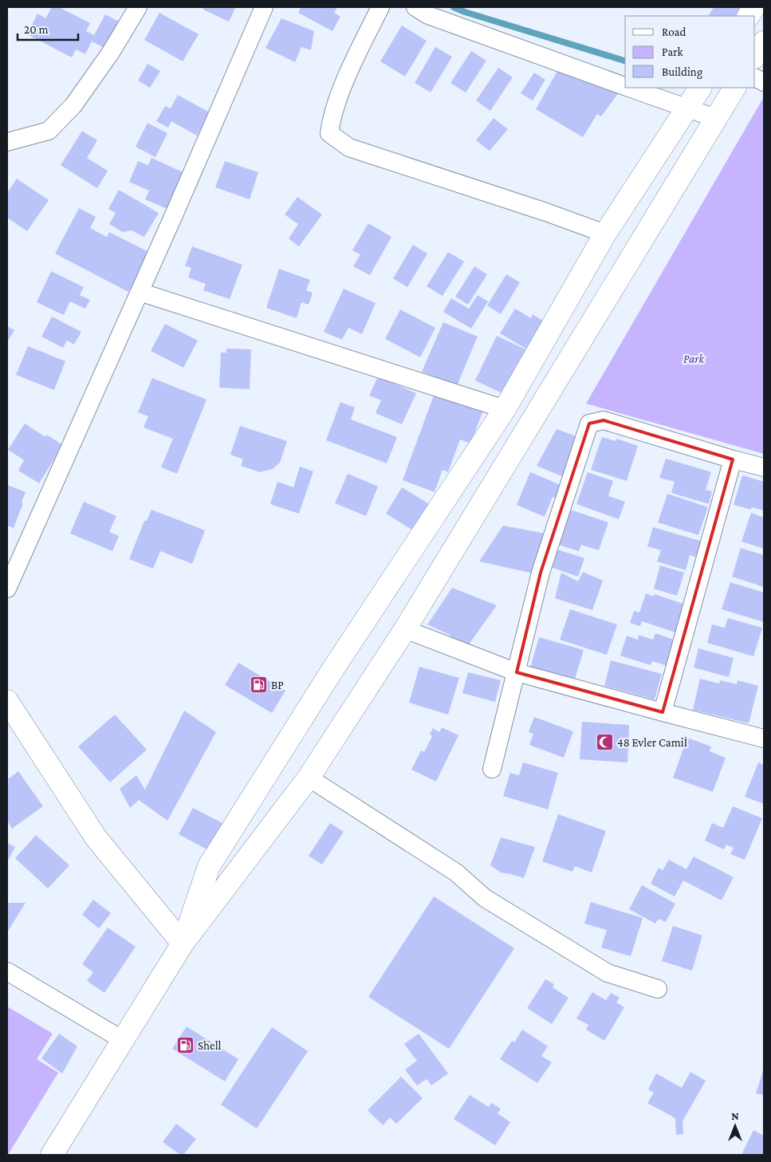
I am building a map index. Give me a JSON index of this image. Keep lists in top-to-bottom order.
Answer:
{
  "parks": ["Park"],
  "places": {
    "fuel station": ["BP", "Shell"],
    "mosque": ["48 Evler Camiİ"]
  },
  "legend": ["Road", "Park", "Building"],
  "scale_bar": "20 m",
  "north": "top"
}
